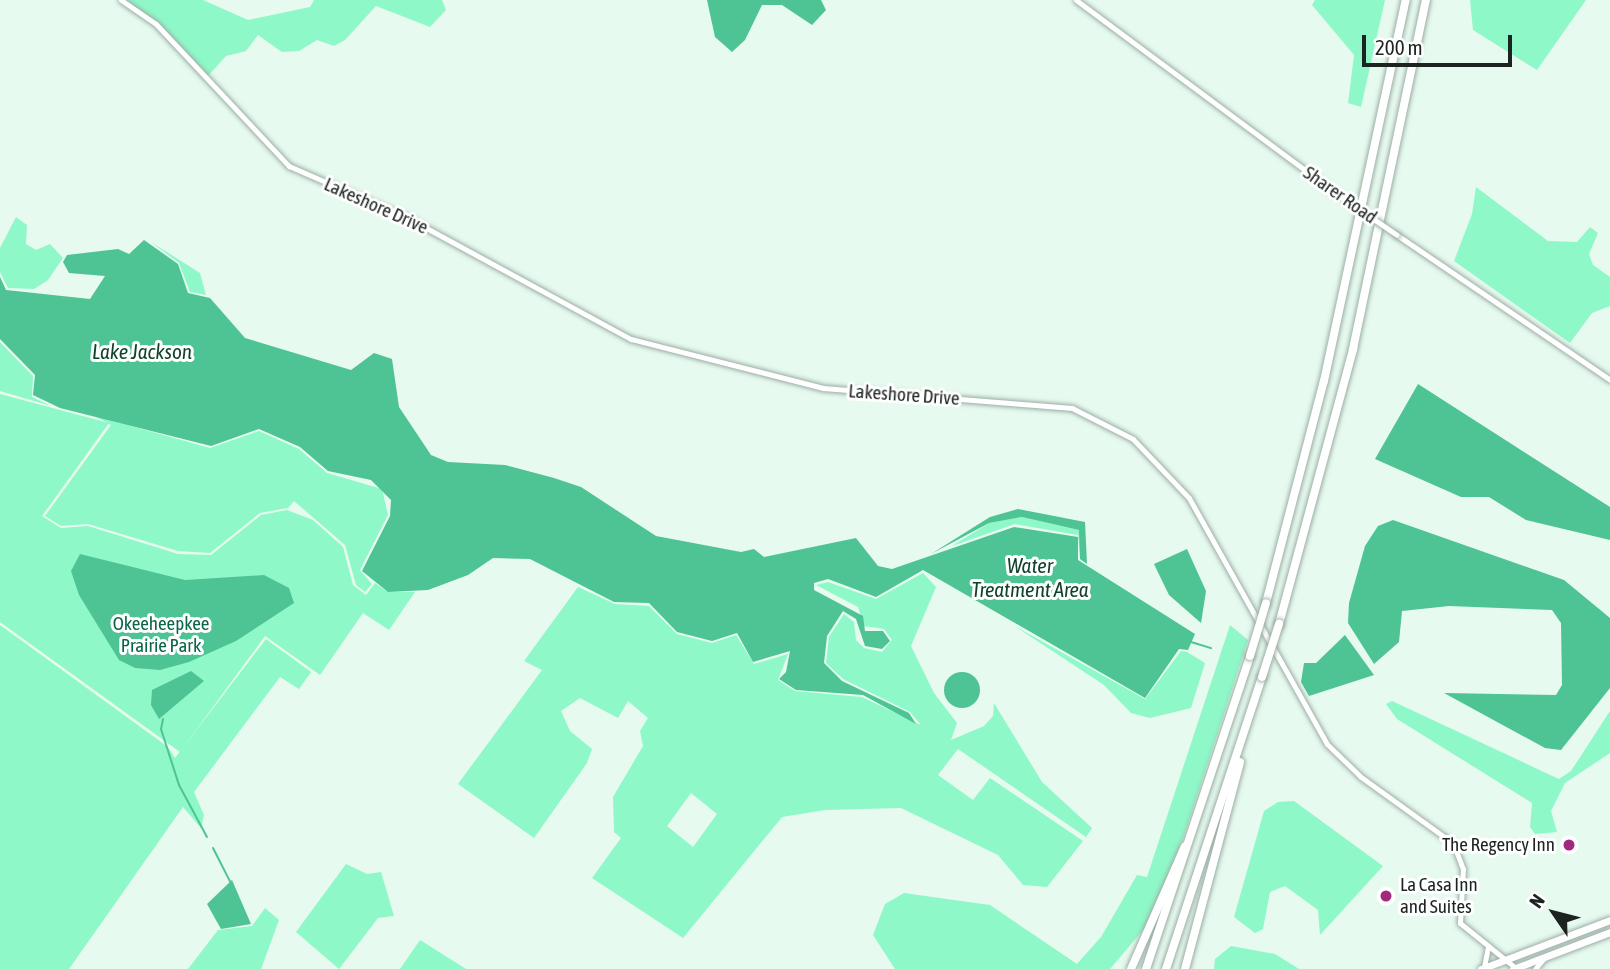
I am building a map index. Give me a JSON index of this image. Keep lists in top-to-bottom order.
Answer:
{
  "streets": {
    "street": ["Sharer Road", "Lakeshore Drive"]
  },
  "water": ["Lake Jackson", "Water Treatment Area"],
  "parks": ["Okeeheepkee Prairie Park"],
  "places": ["The Regency Inn", "La Casa Inn and Suites"],
  "scale_bar": "200 m",
  "north": "top left"
}
